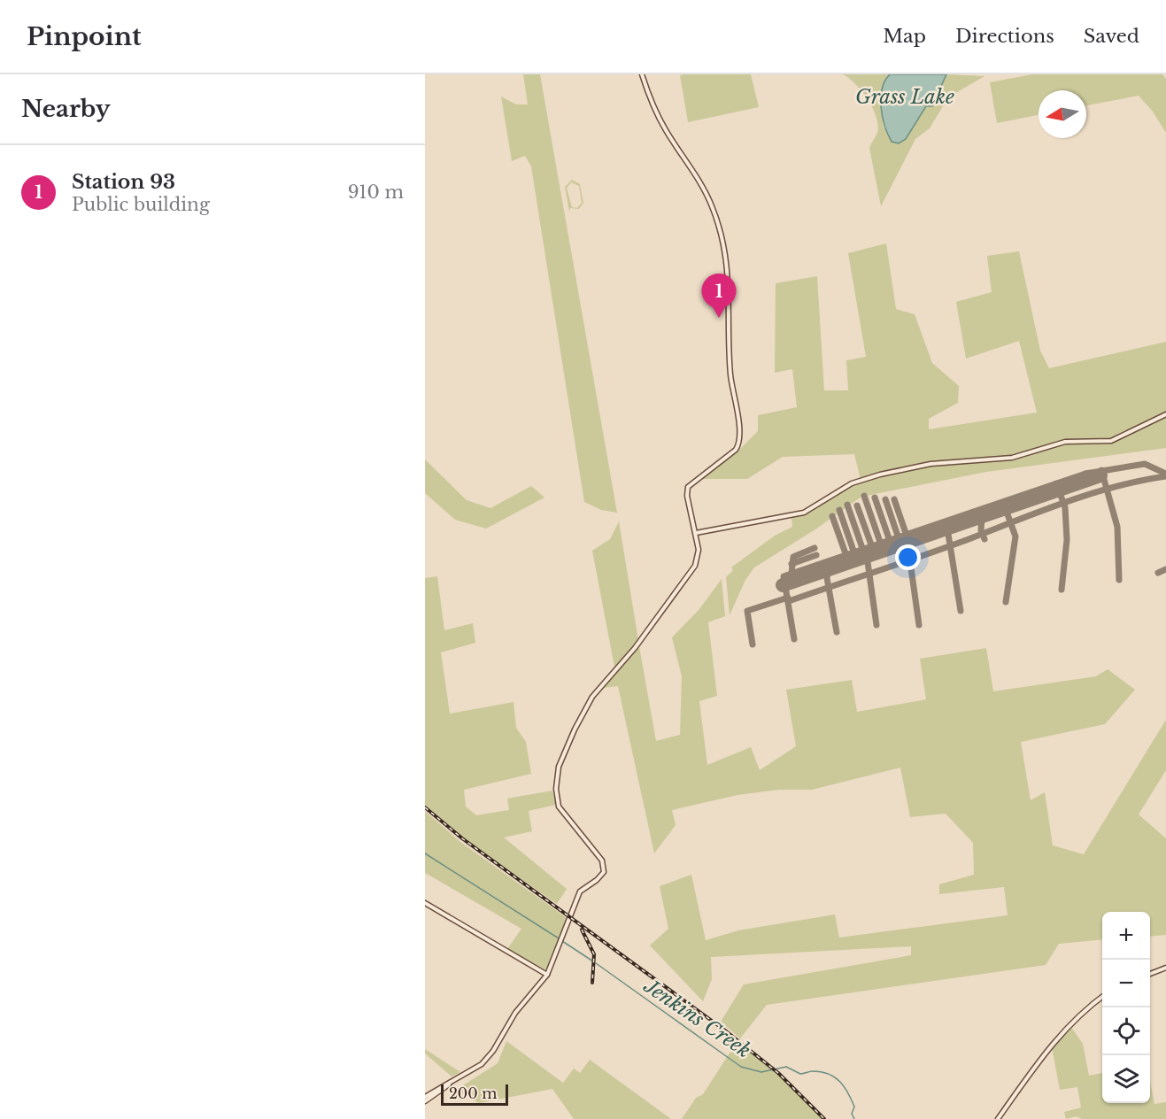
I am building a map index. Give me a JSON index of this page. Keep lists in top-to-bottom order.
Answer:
{
  "water": ["Grass Lake", "Jenkins Creek"],
  "scale_bar": "200 m",
  "north": "left",
  "page": {
    "header": "Pinpoint",
    "nav": ["Map", "Directions", "Saved"],
    "heading": "Nearby",
    "list": [
      {
        "mark": "1",
        "name": "Station 93",
        "note": "Public building",
        "value": "910 m"
      }
    ],
    "pins": "1",
    "map_buttons": ["+", "−"],
    "scale": "200 m"
  }
}
